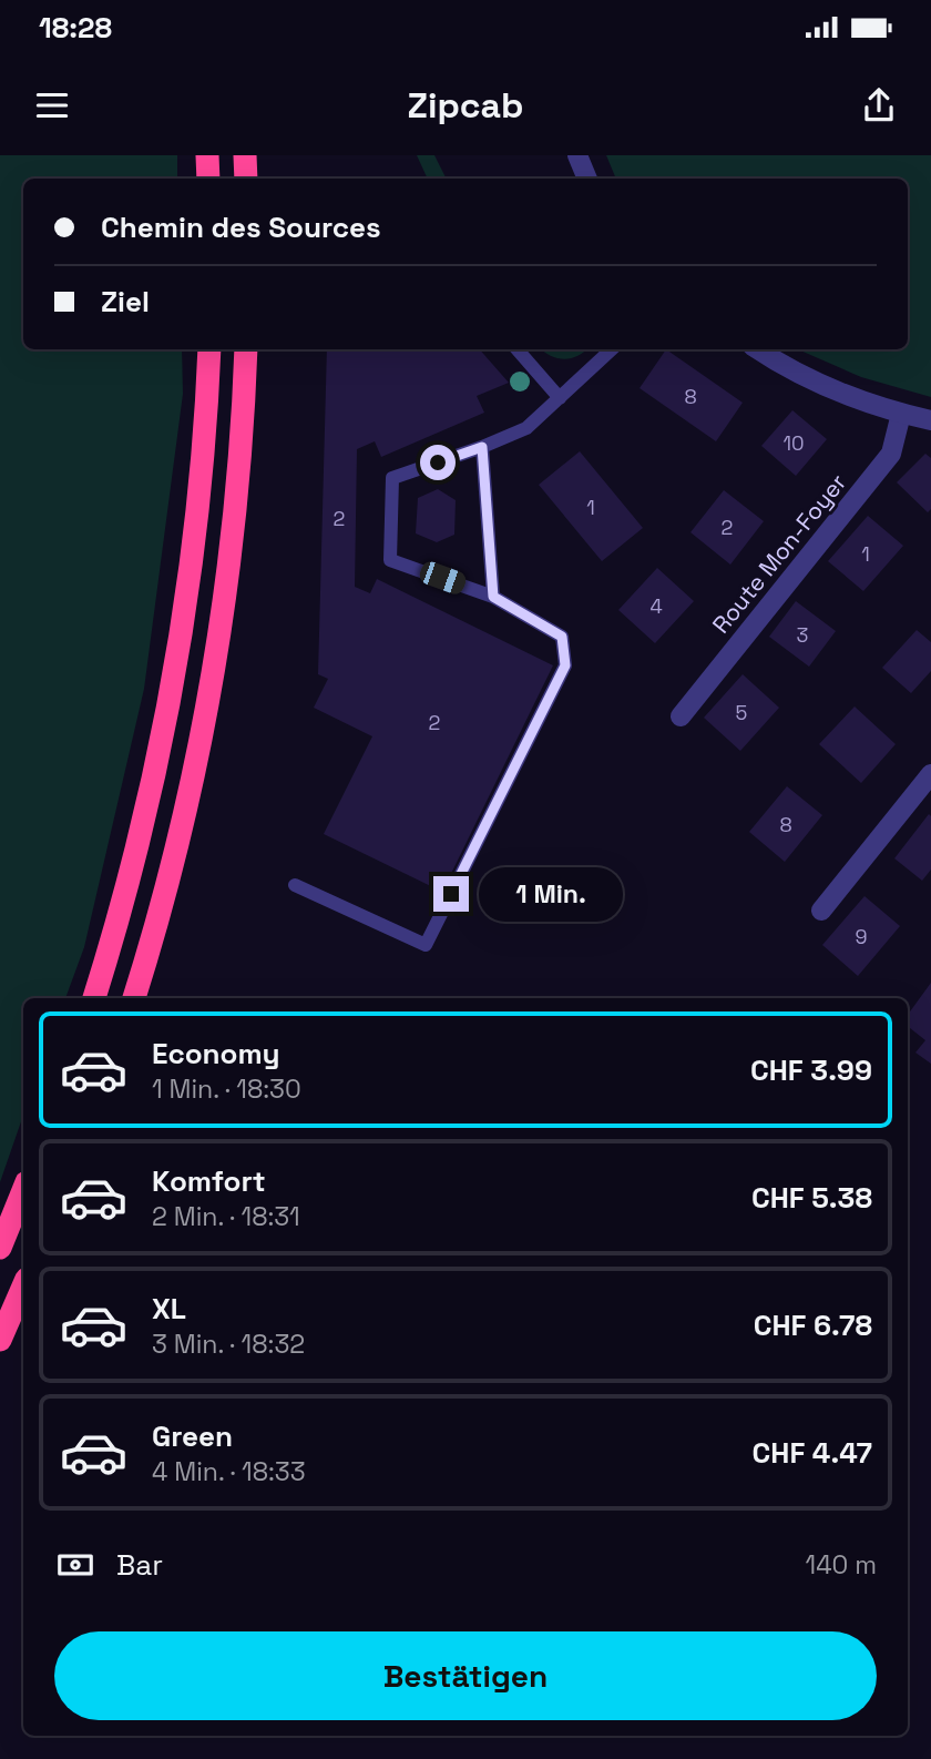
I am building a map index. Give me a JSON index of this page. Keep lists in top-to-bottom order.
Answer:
{
  "streets": {
    "street": ["Route Mon-Foyer"]
  },
  "house_numbers": [
    "8",
    "10",
    "1",
    "2",
    "2",
    "1",
    "4",
    "3",
    "5",
    "2",
    "8",
    "9"
  ],
  "page": {
    "status": "18:28",
    "header": "Zipcab",
    "banner": ["Chemin des Sources", "Ziel"],
    "bubble": "1 Min.",
    "list": [
      {
        "name": "Economy",
        "note": "1 Min. · 18:30",
        "value": "CHF 3.99"
      },
      {
        "name": "Komfort",
        "note": "2 Min. · 18:31",
        "value": "CHF 5.38"
      },
      {
        "name": "XL",
        "note": "3 Min. · 18:32",
        "value": "CHF 6.78"
      },
      {
        "name": "Green",
        "note": "4 Min. · 18:33",
        "value": "CHF 4.47"
      }
    ],
    "pay": ["Bar", "140 m"],
    "buttons": "Bestätigen"
  }
}
